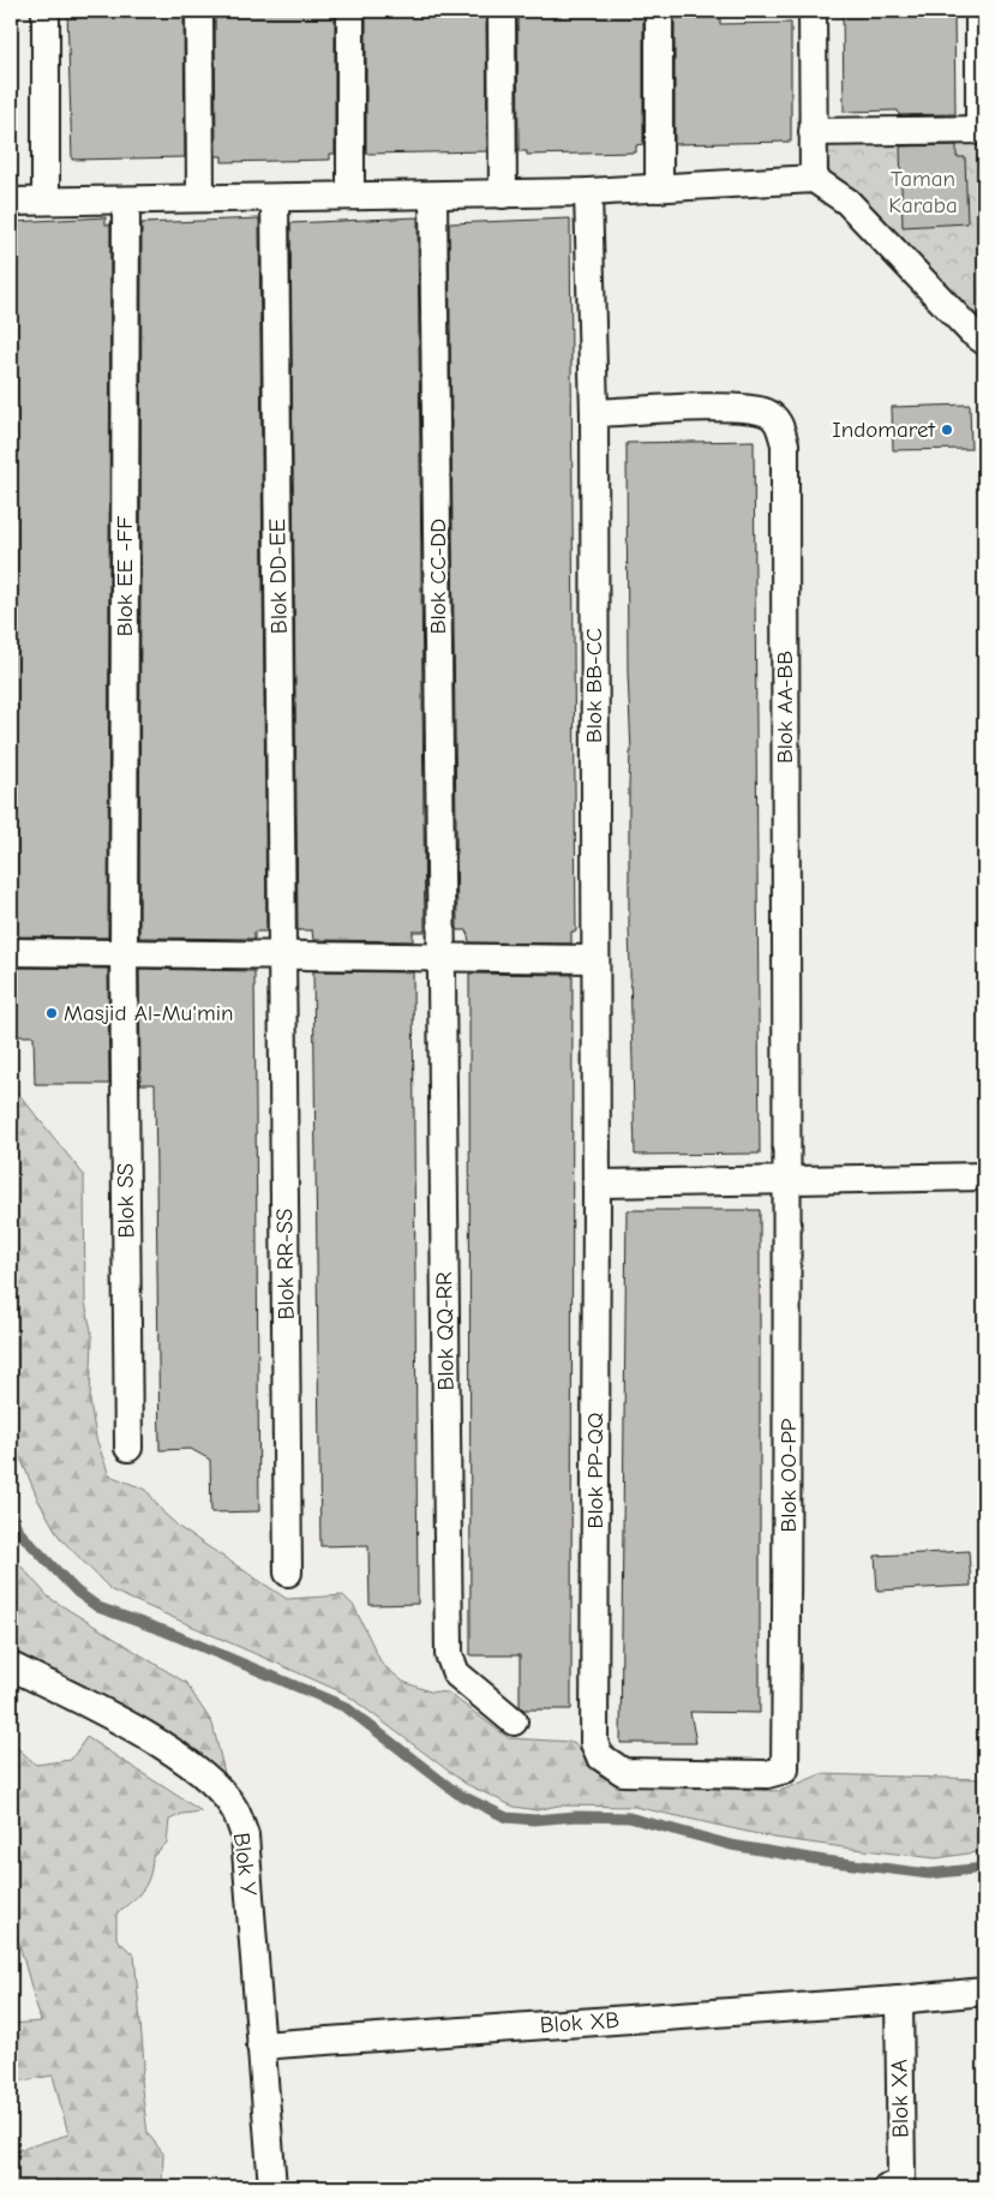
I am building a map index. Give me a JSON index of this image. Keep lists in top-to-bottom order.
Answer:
{
  "streets": {
    "street": [
      "Blok EE -FF",
      "Blok DD-EE",
      "Blok CC-DD",
      "Blok BB-CC",
      "Blok AA-BB",
      "Blok SS",
      "Blok RR-SS",
      "Blok QQ-RR",
      "Blok PP-QQ",
      "Blok OO-PP",
      "Blok Y",
      "Blok XB",
      "Blok XA"
    ]
  },
  "crossings": [
    ["Blok EE -FF", "Blok SS"],
    ["Blok DD-EE", "Blok RR-SS"],
    ["Blok CC-DD", "Blok QQ-RR"],
    ["Blok BB-CC", "Blok AA-BB"],
    ["Blok BB-CC", "Blok PP-QQ"],
    ["Blok AA-BB", "Blok OO-PP"],
    ["Blok PP-QQ", "Blok OO-PP"],
    ["Blok Y", "Blok XB"],
    ["Blok XB", "Blok XA"]
  ],
  "parks": ["Taman Karaba"],
  "places": ["Indomaret", "Masjid Al-Mu'min"]
}
